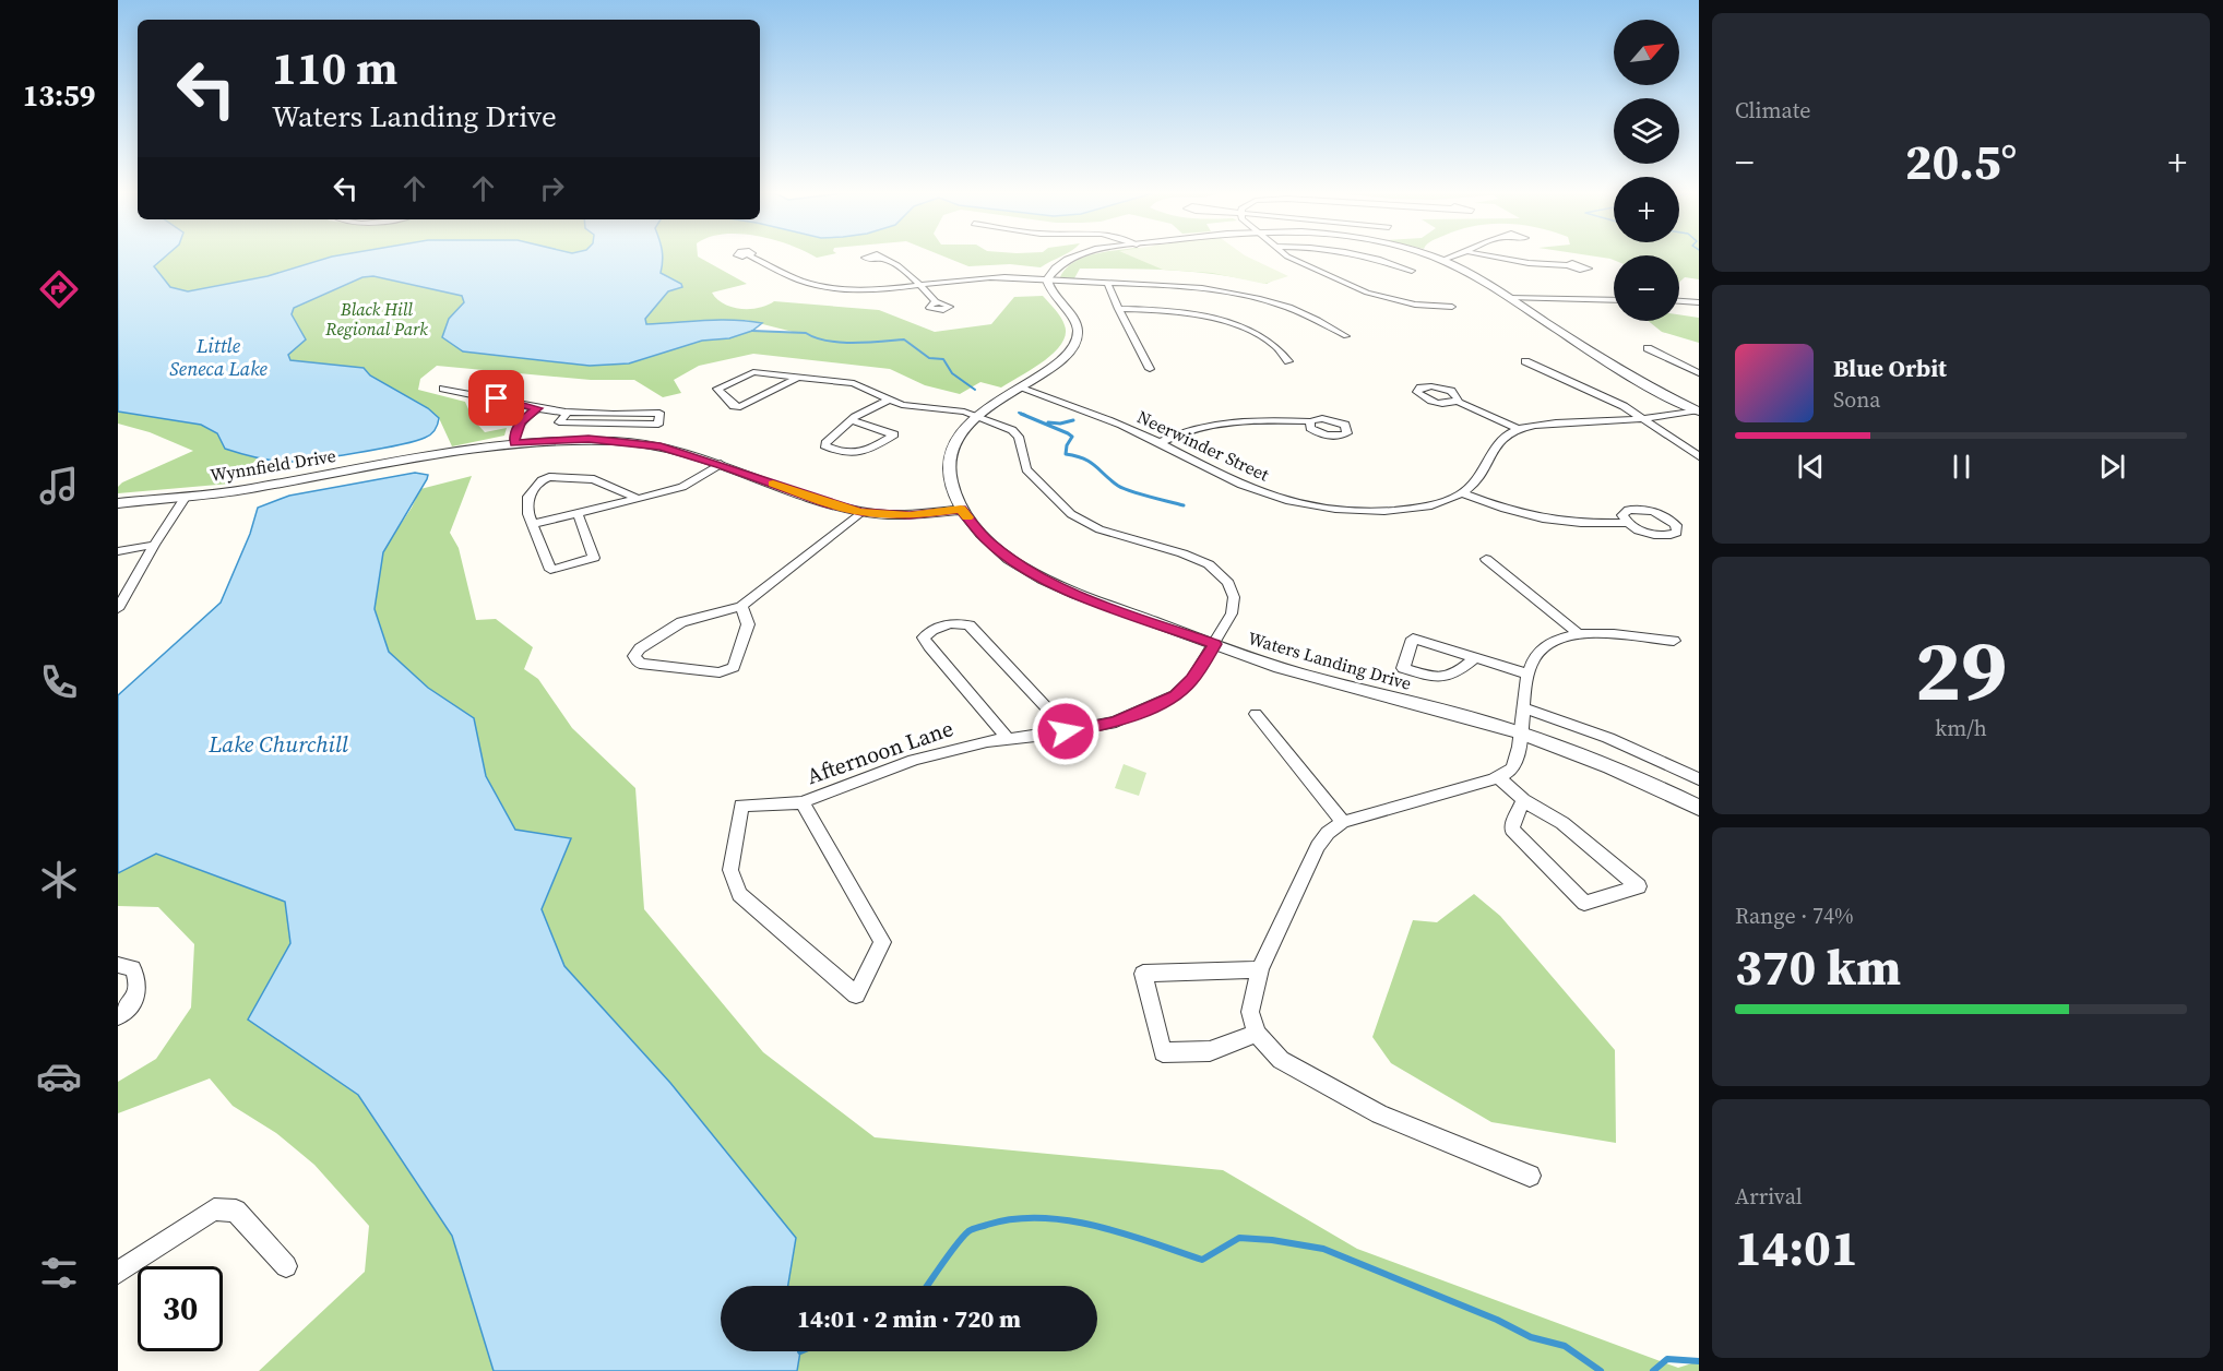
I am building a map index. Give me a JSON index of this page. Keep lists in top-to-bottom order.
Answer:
{
  "streets": {
    "street": [
      "Neerwinder Street",
      "Wynnfield Drive",
      "Waters Landing Drive",
      "Afternoon Lane"
    ]
  },
  "crossings": [
    ["Neerwinder Street", "Waters Landing Drive"],
    ["Wynnfield Drive", "Waters Landing Drive"],
    ["Waters Landing Drive", "Afternoon Lane"]
  ],
  "water": ["Little Seneca Lake", "Lake Churchill"],
  "parks": ["Black Hill Regional Park"],
  "north": "top right",
  "page": {
    "tabs": "13:59",
    "tile": [
      "Climate",
      ["29", "km/h"],
      ["Range · 74%", "370 km"],
      ["Arrival", "14:01"]
    ],
    "map_buttons": ["+", "−"],
    "turn": ["110 m", "Waters Landing Drive"],
    "heat": ["−", "20.5°", "+"],
    "song": ["Blue Orbit", "Sona"],
    "limit": "30",
    "trip": "14:01 · 2 min · 720 m"
  }
}
